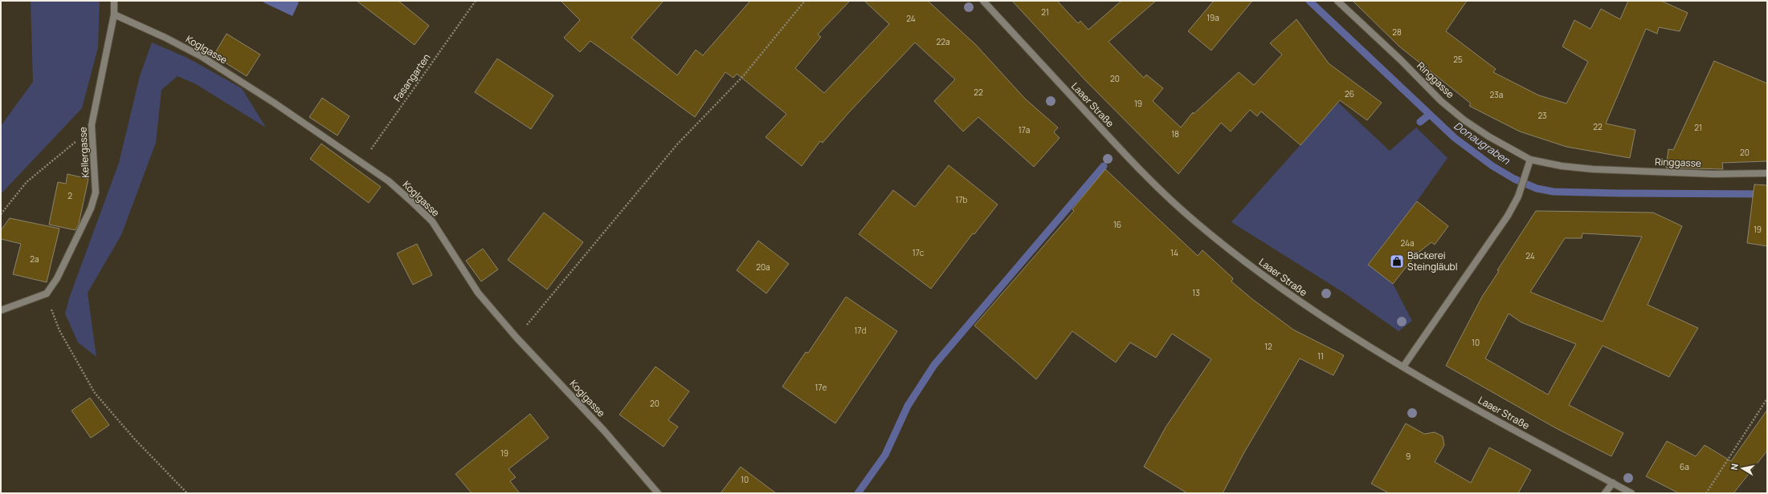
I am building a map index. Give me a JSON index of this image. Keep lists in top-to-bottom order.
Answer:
{
  "streets": {
    "street": [
      "Koglgasse",
      "Ringgasse",
      "Laaer Straße",
      "Kellergasse"
    ],
    "path": ["Fasangarten"]
  },
  "crossings": [
    ["Koglgasse", "Fasangarten"],
    ["Koglgasse", "Kellergasse"]
  ],
  "water": ["Donaugraben"],
  "places": {
    "shop": ["Bäckerei Steingläubl"]
  },
  "house_numbers": [
    "21",
    "19a",
    "24",
    "28",
    "22a",
    "25",
    "20",
    "22",
    "26",
    "23a",
    "19",
    "23",
    "22",
    "21",
    "17a",
    "18",
    "20",
    "2",
    "17b",
    "16",
    "19",
    "24a",
    "17c",
    "14",
    "24",
    "2a",
    "20a",
    "13",
    "17d",
    "10",
    "12",
    "11",
    "17e",
    "20",
    "19",
    "9",
    "6a",
    "10"
  ],
  "north": "left"
}
